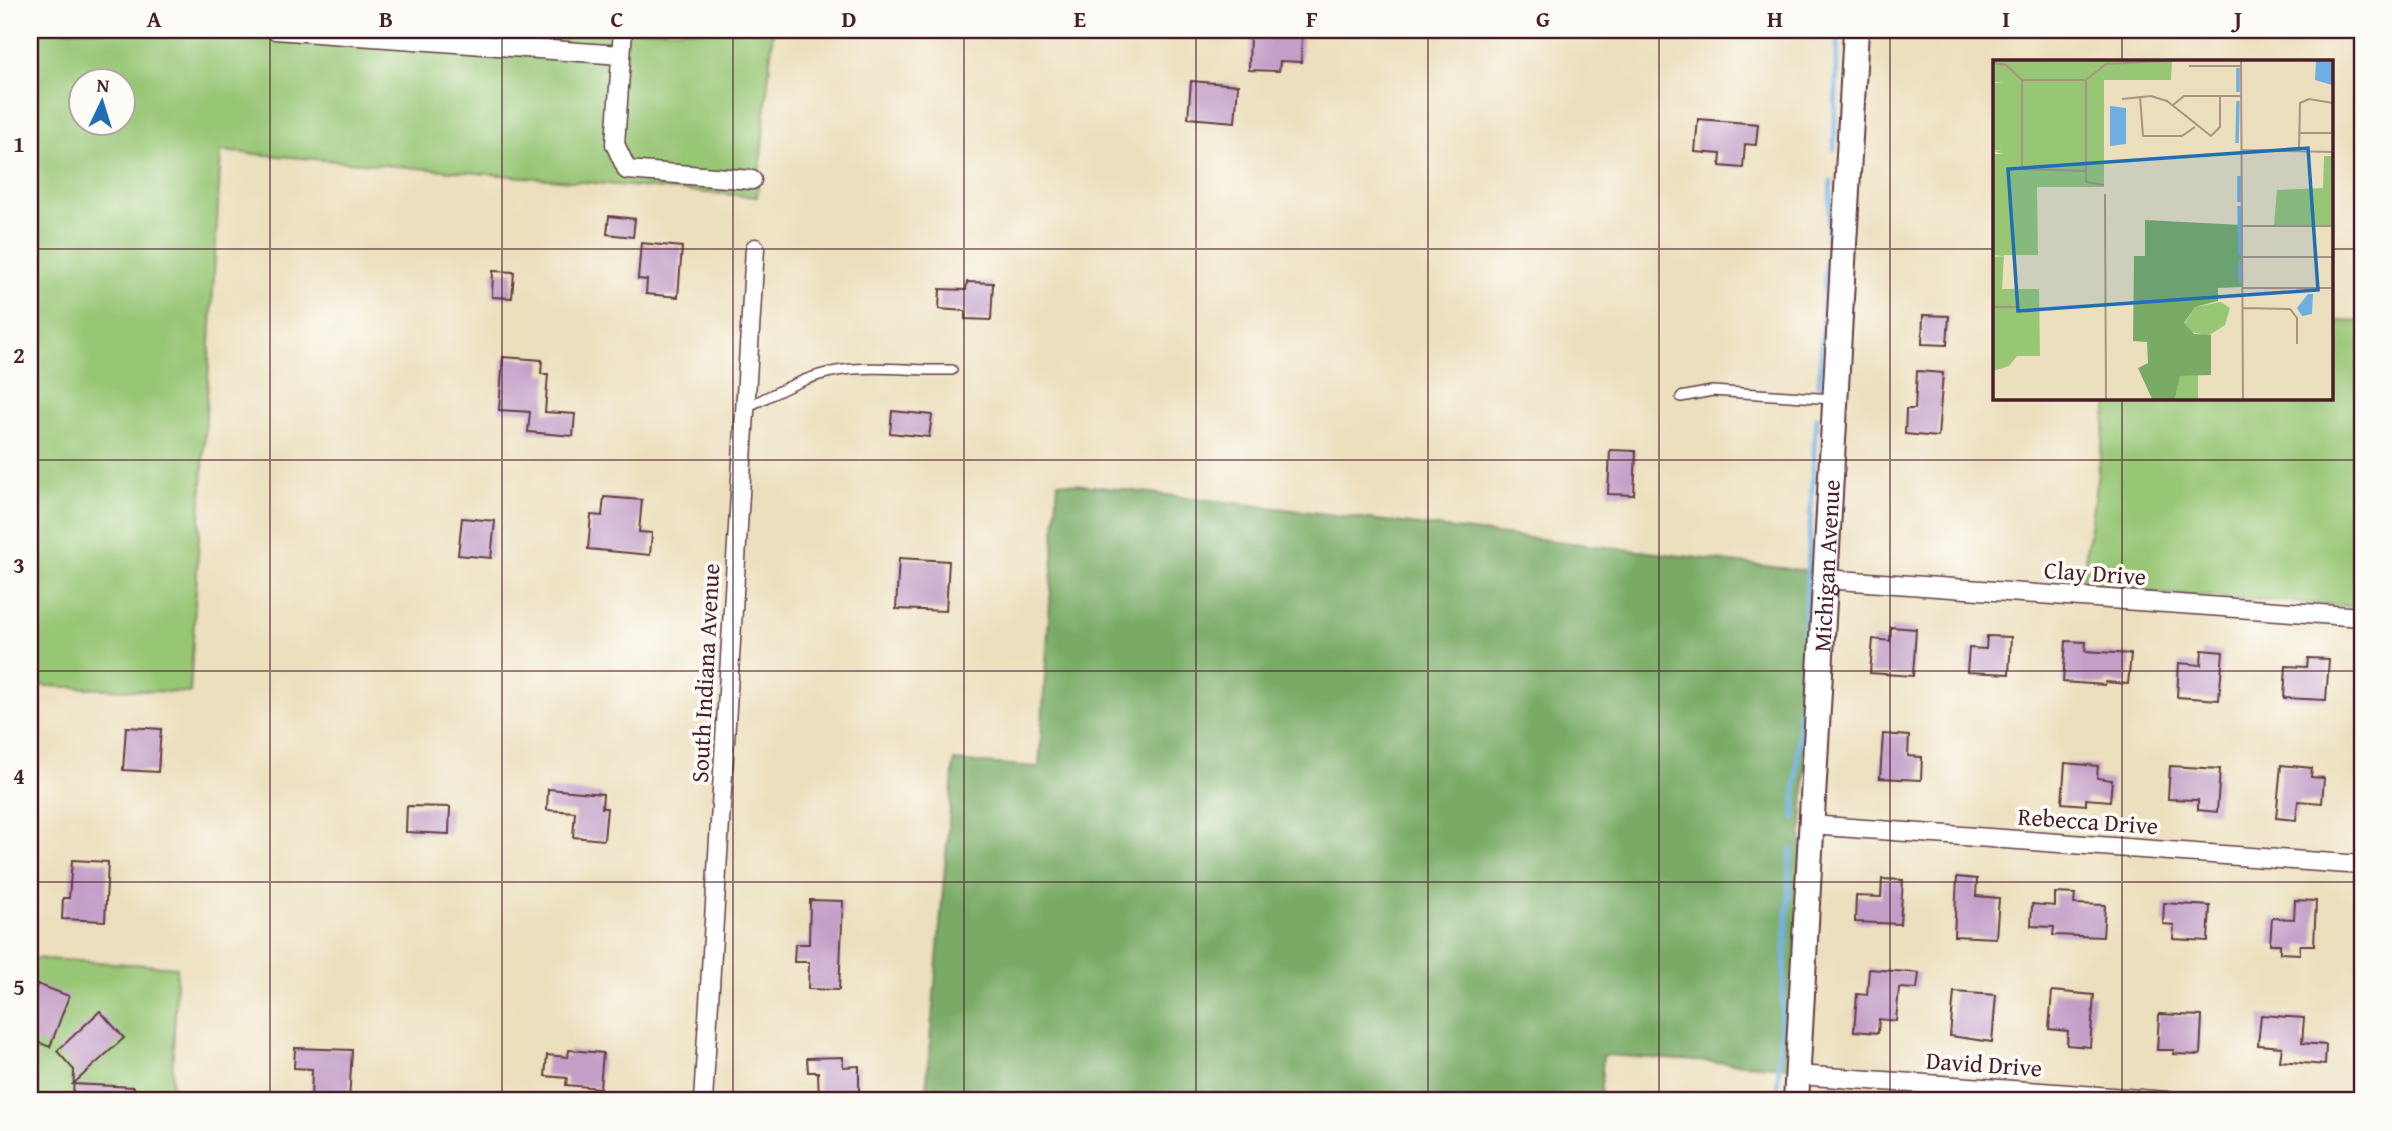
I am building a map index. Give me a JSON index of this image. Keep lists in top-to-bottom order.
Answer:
{
  "streets": {
    "street": [
      "Michigan Avenue",
      "Clay Drive",
      "South Indiana Avenue",
      "Rebecca Drive",
      "David Drive"
    ]
  },
  "crossings": [
    ["Michigan Avenue", "Clay Drive"],
    ["Michigan Avenue", "Rebecca Drive"],
    ["Michigan Avenue", "David Drive"]
  ],
  "north": "top",
  "grid": {
    "columns": [
      "A",
      "B",
      "C",
      "D",
      "E",
      "F",
      "G",
      "H",
      "I",
      "J"
    ],
    "rows": [
      "1",
      "2",
      "3",
      "4",
      "5"
    ]
  }
}
